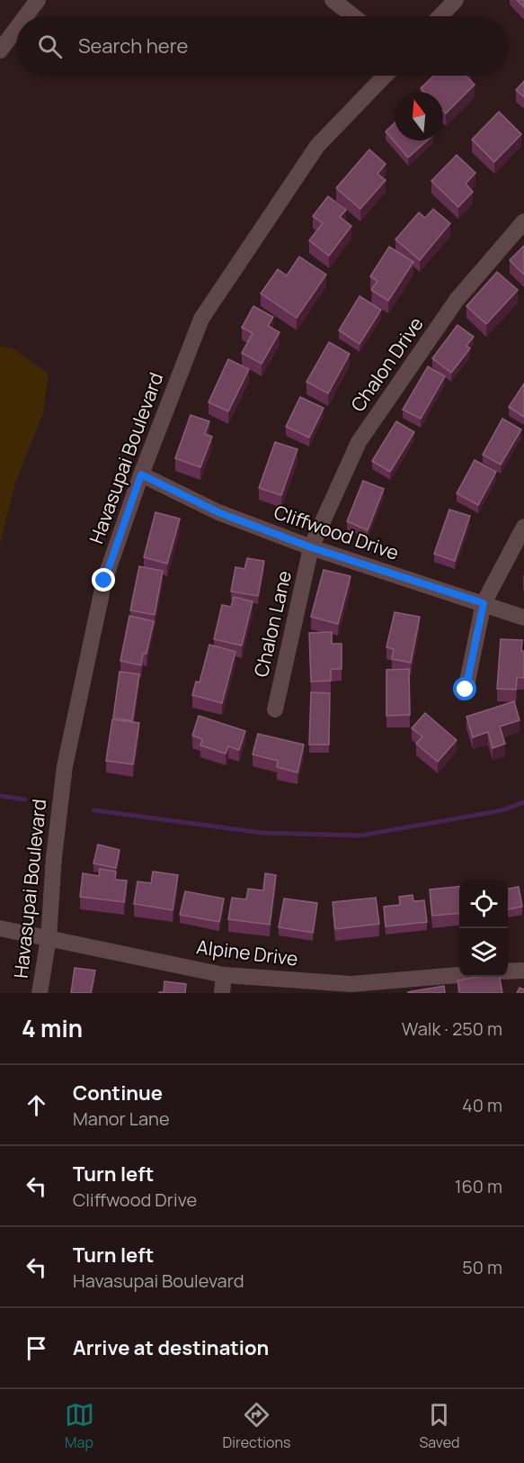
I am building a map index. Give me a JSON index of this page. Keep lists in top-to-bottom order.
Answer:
{
  "streets": {
    "street": [
      "Chalon Drive",
      "Havasupai Boulevard",
      "Cliffwood Drive",
      "Chalon Lane",
      "Alpine Drive"
    ]
  },
  "crossings": [
    ["Chalon Drive", "Cliffwood Drive"],
    ["Chalon Drive", "Chalon Lane"],
    ["Havasupai Boulevard", "Cliffwood Drive"],
    ["Havasupai Boulevard", "Alpine Drive"],
    ["Cliffwood Drive", "Chalon Lane"]
  ],
  "north": "top",
  "page": {
    "search": "Search here",
    "heading": ["4 min", "Walk · 250 m"],
    "list": [
      ["Continue", "Manor Lane", "40 m"],
      ["Turn left", "Cliffwood Drive", "160 m"],
      ["Turn left", "Havasupai Boulevard", "50 m"],
      "Arrive at destination"
    ],
    "nav": ["Map", "Directions", "Saved"]
  }
}
